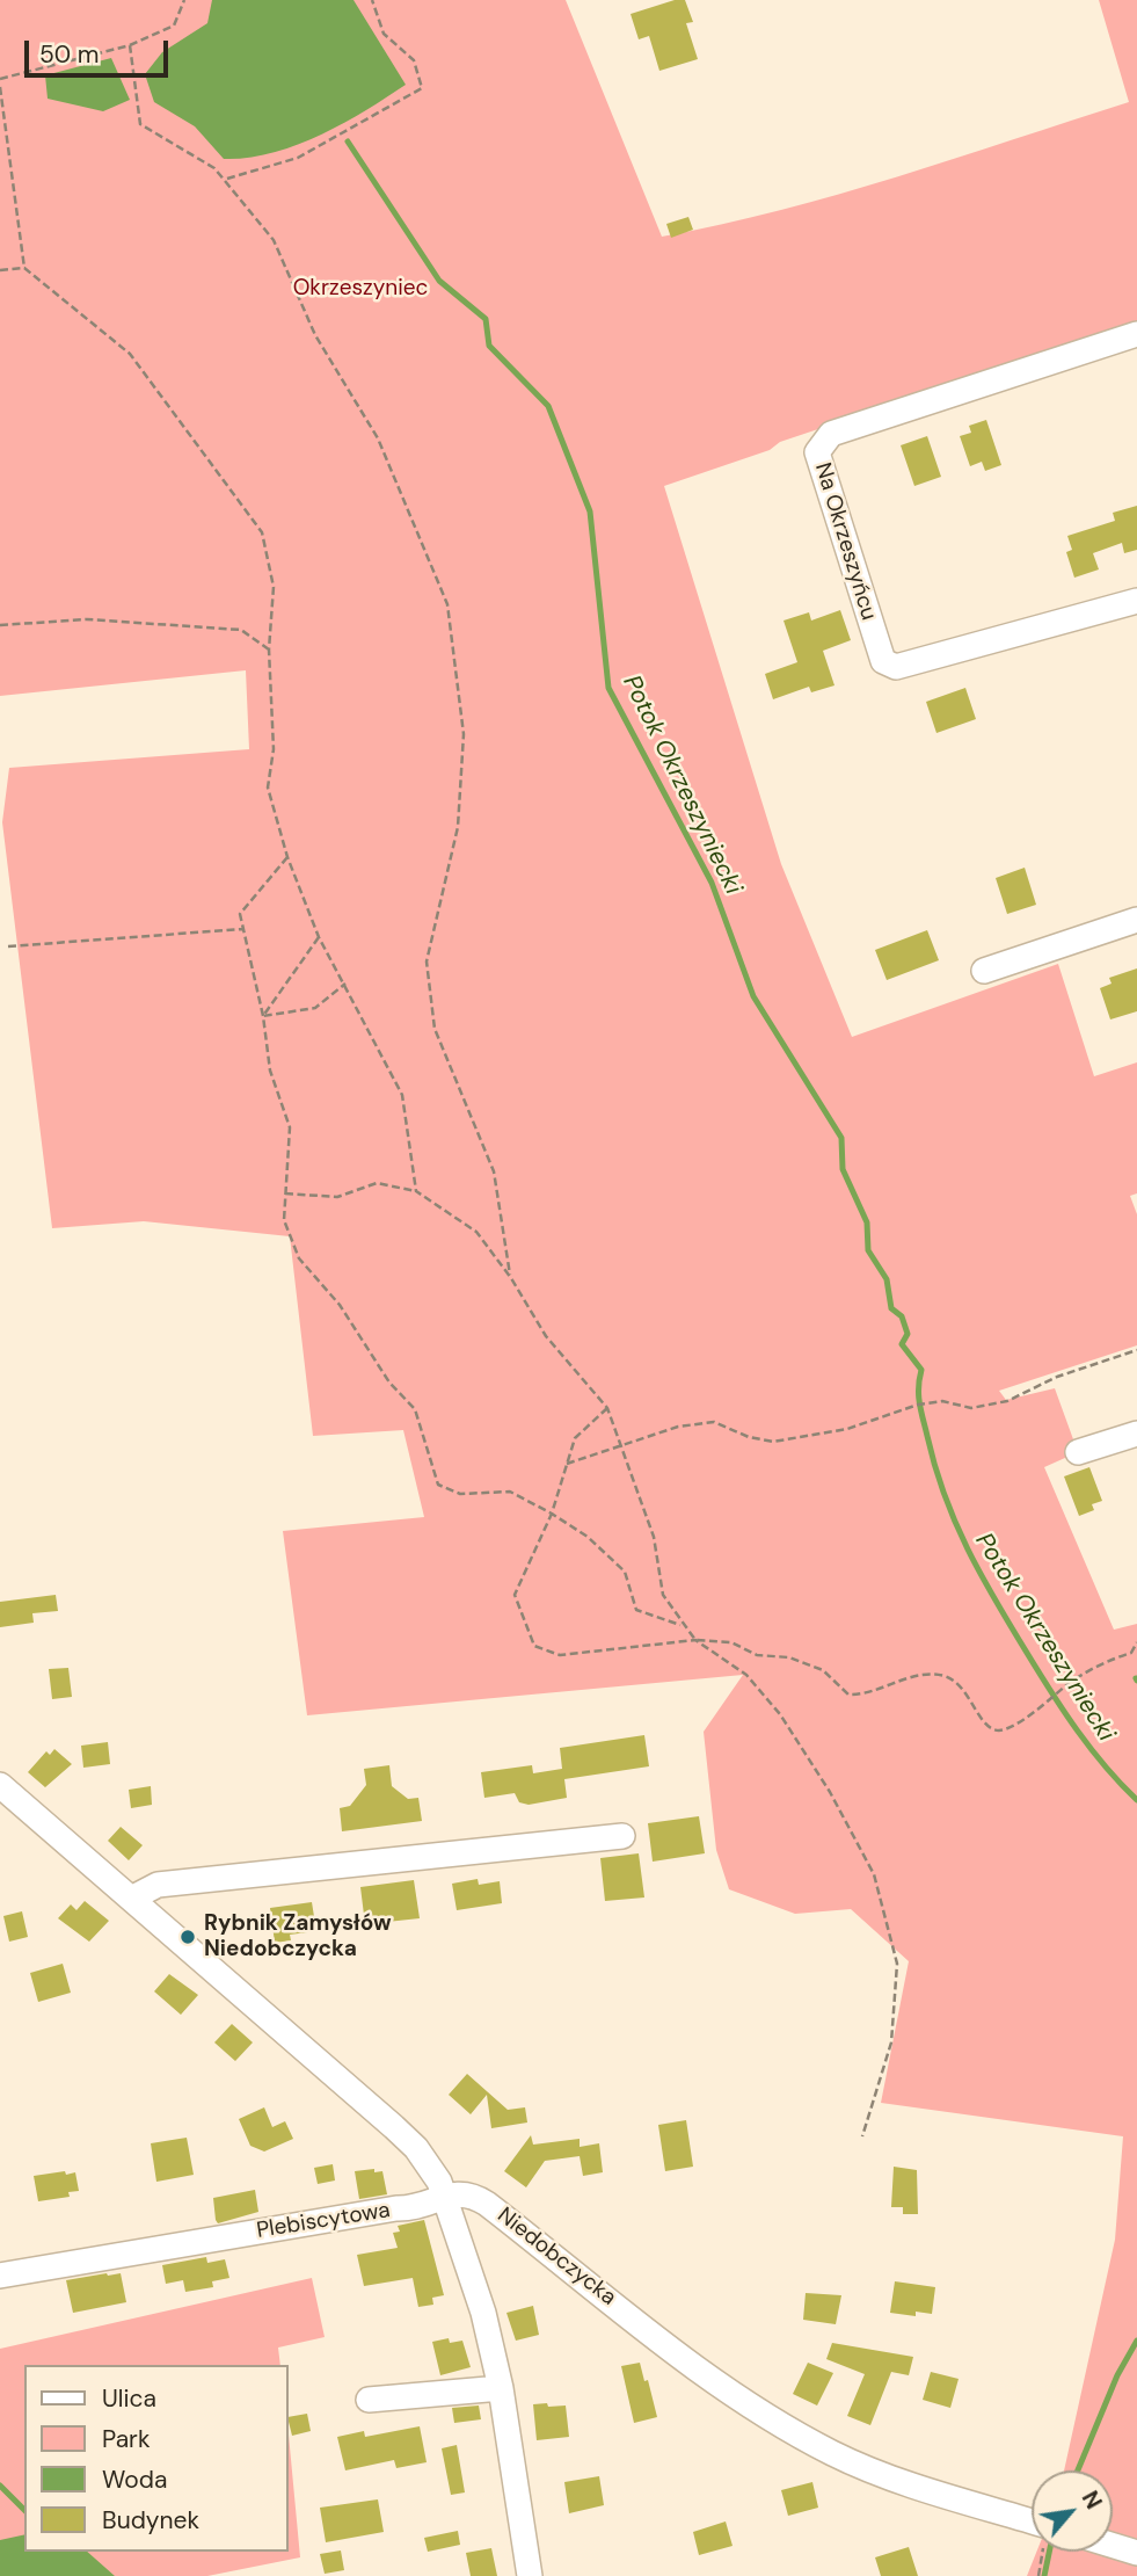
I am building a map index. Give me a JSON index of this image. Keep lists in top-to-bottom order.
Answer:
{
  "streets": {
    "street": ["Na Okrzeszyńcu", "Plebiscytowa", "Niedobczycka"]
  },
  "crossings": [
    ["Plebiscytowa", "Niedobczycka"]
  ],
  "water": ["Potok Okrzeszyniecki"],
  "parks": ["Okrzeszyniec"],
  "places": ["Rybnik Zamysłów Niedobczycka"],
  "legend": [
    "Ulica",
    "Park",
    "Woda",
    "Budynek"
  ],
  "scale_bar": "50 m",
  "north": "top right"
}
